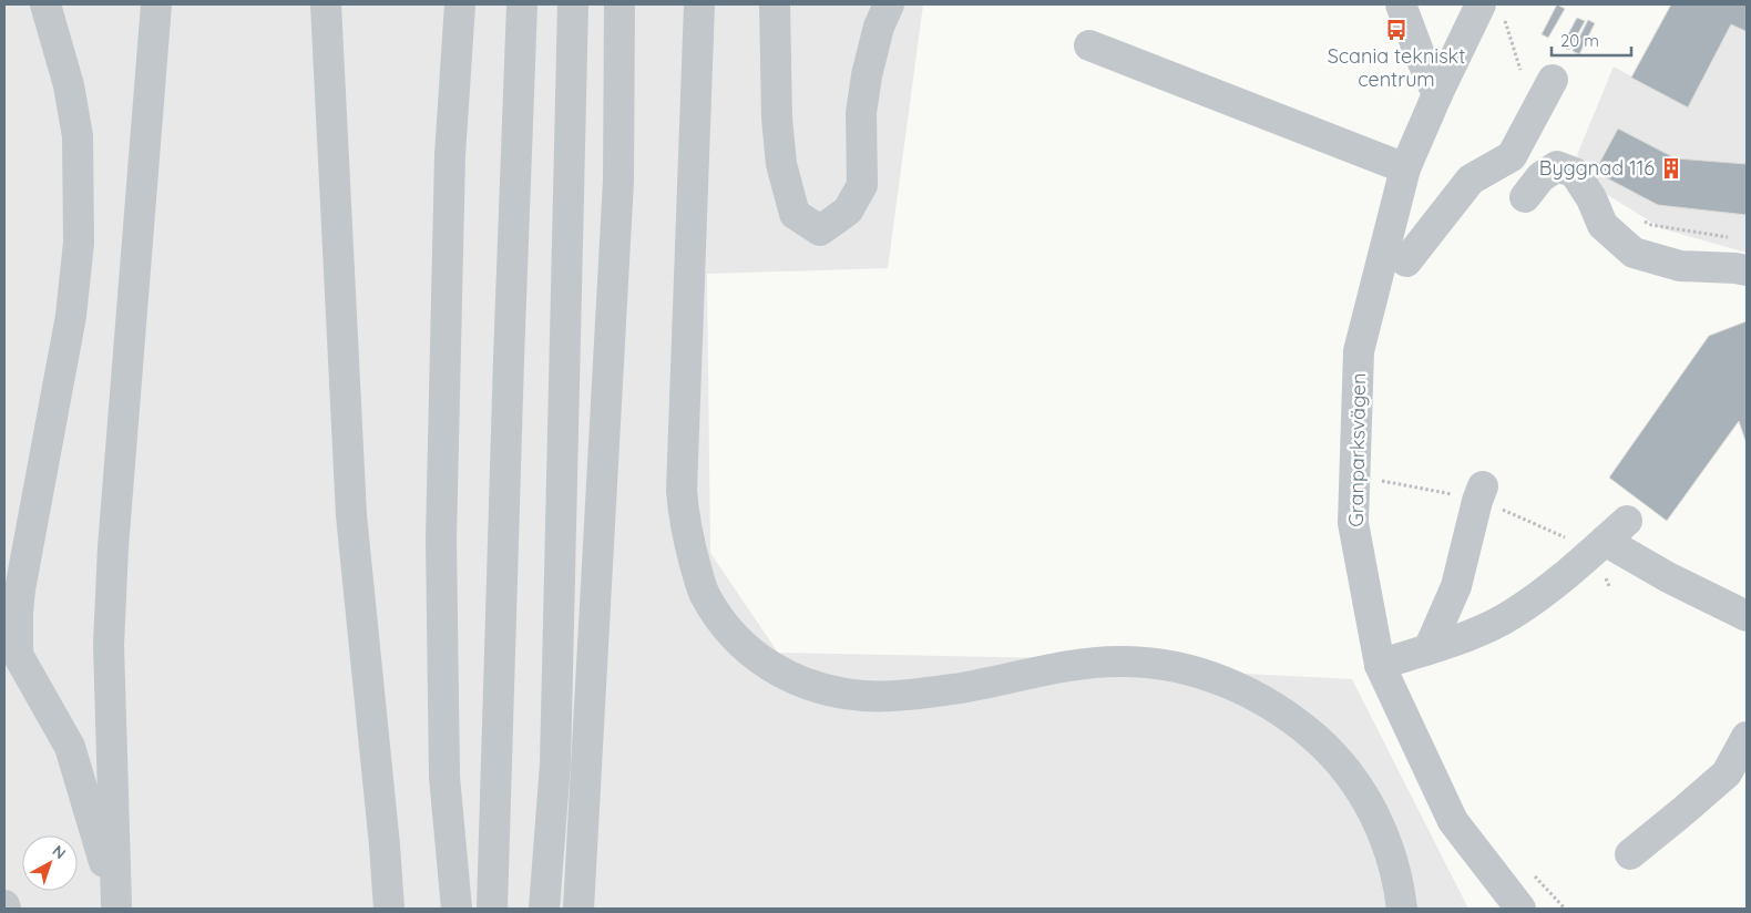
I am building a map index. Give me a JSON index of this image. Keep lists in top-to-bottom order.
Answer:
{
  "streets": {
    "street": ["Granparksvägen"]
  },
  "places": {
    "bus stop": ["Scania tekniskt centrum"],
    "building": ["Byggnad 116"]
  },
  "scale_bar": "20 m",
  "north": "top right"
}
